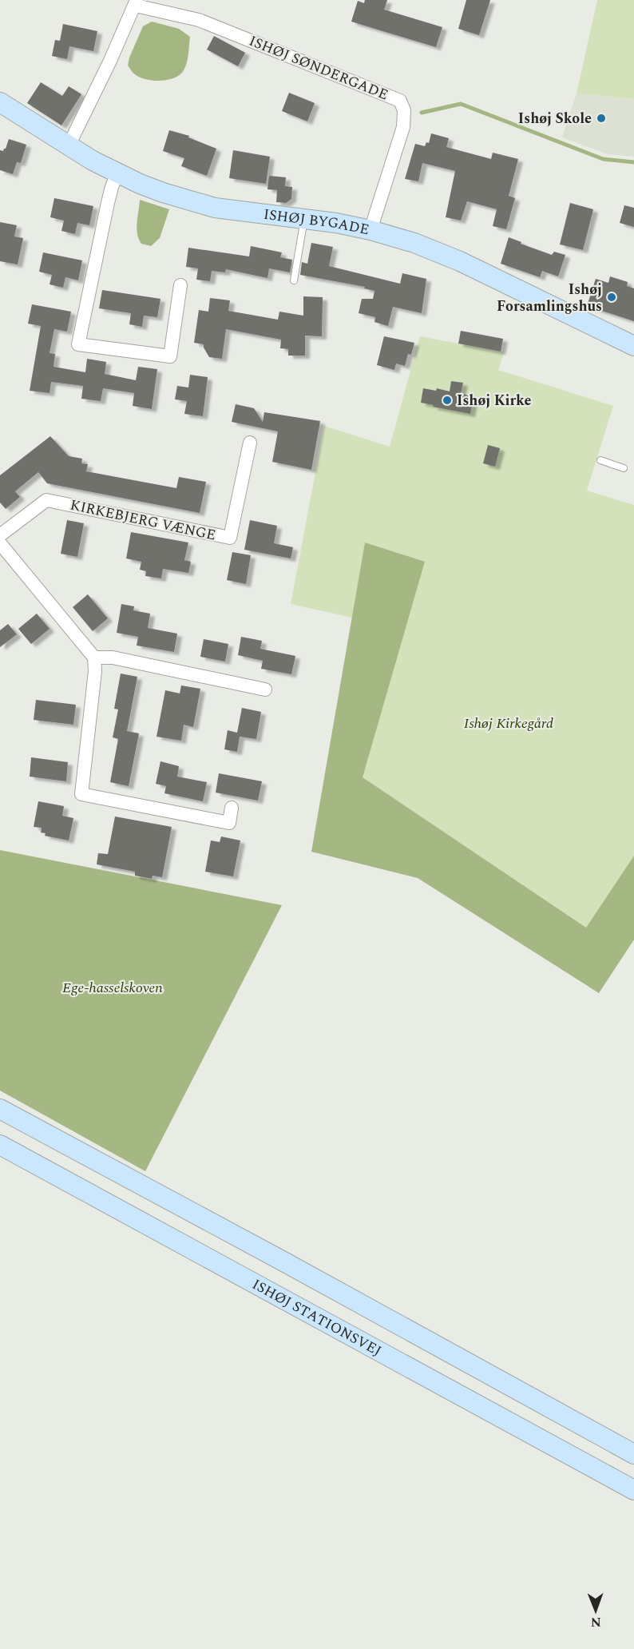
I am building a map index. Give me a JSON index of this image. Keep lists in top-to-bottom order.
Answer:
{
  "streets": {
    "main road": ["ISHØJ BYGADE", "ISHØJ STATIONSVEJ"],
    "street": ["ISHØJ SØNDERGADE", "KIRKEBJERG VÆNGE"]
  },
  "crossings": [
    ["ISHØJ SØNDERGADE", "ISHØJ BYGADE"]
  ],
  "parks": ["Ishøj Kirkegård", "Ege-hasselskoven"],
  "places": ["Ishøj Skole", "Ishøj Forsamlingshus", "Ishøj Kirke"],
  "north": "bottom"
}
